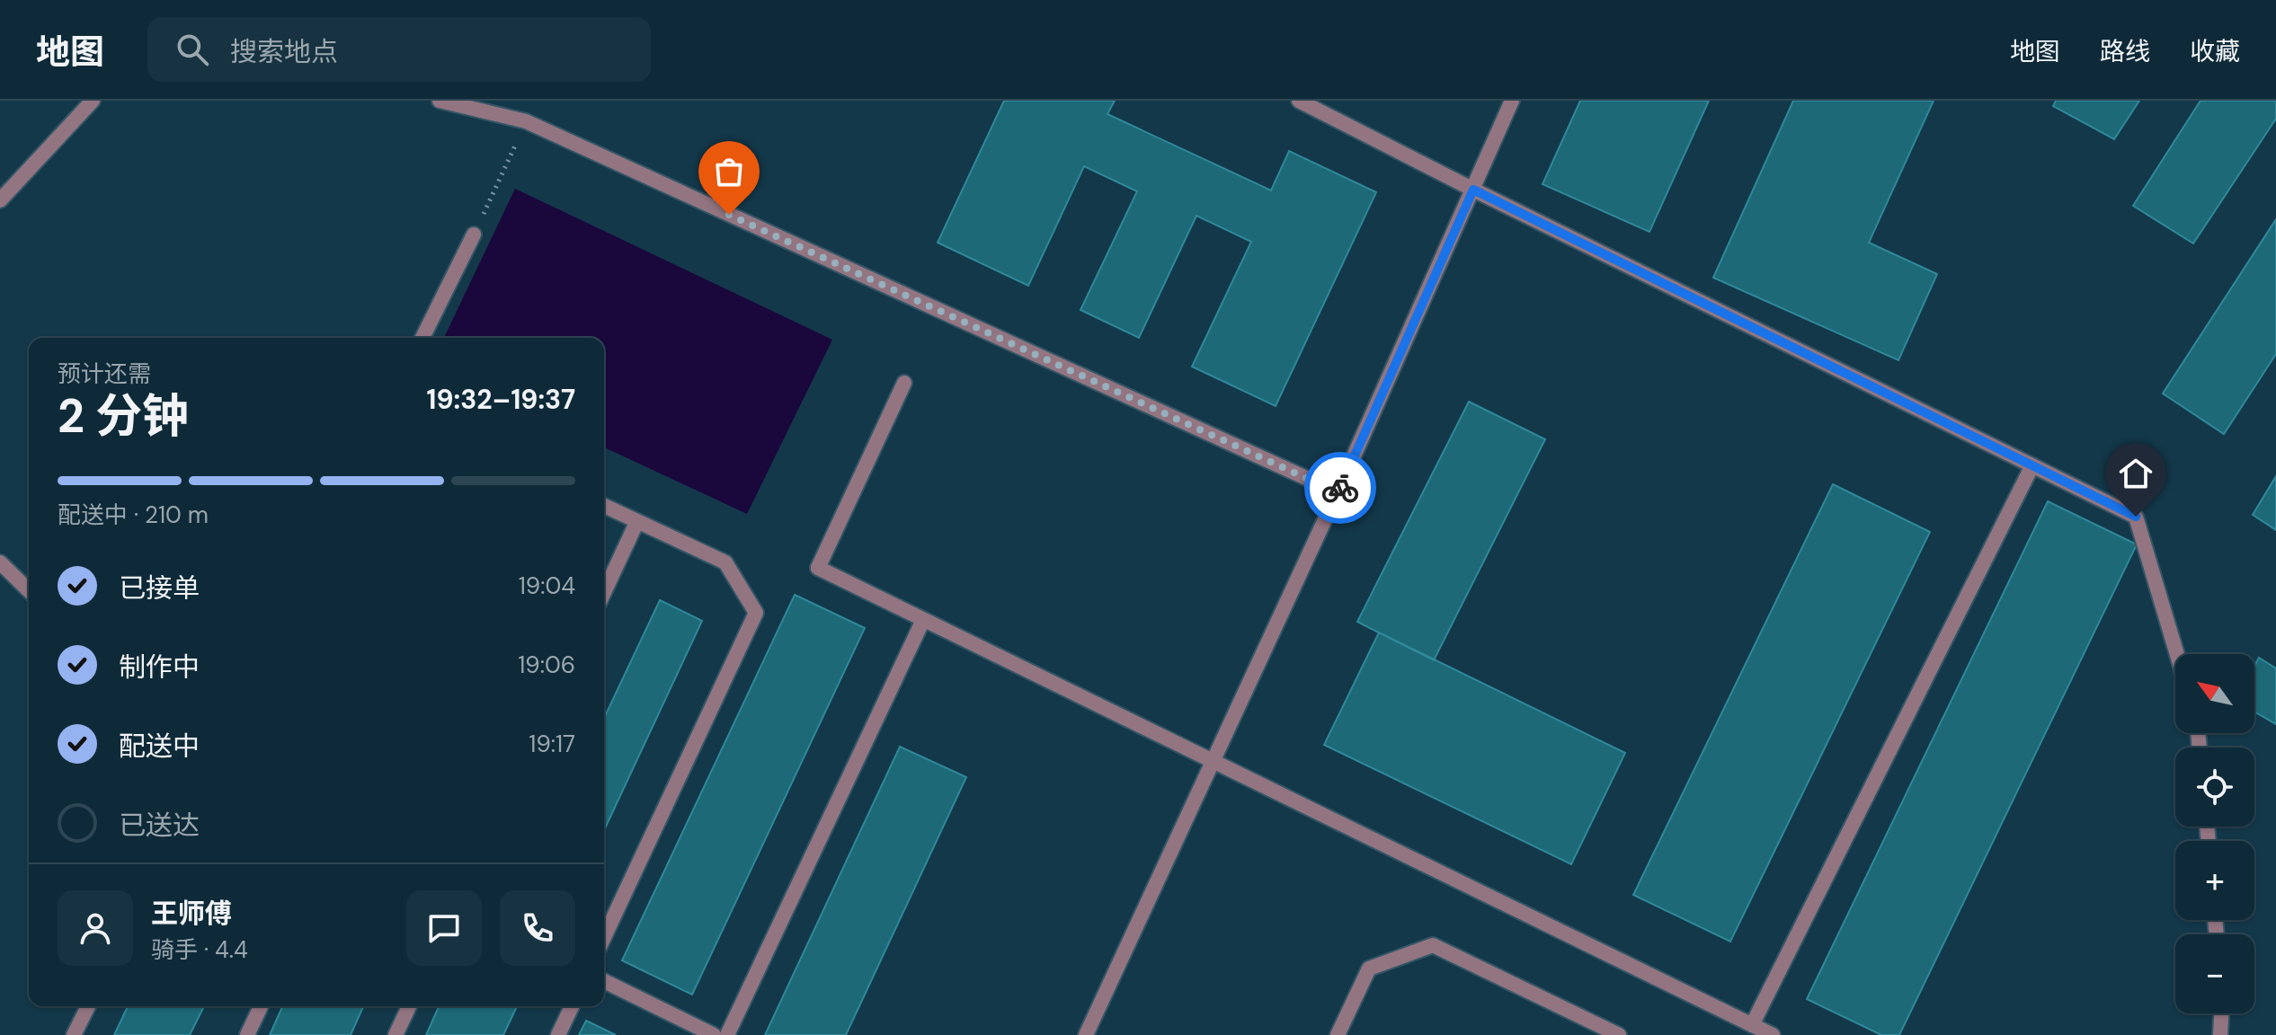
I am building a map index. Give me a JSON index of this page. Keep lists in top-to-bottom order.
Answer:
{
  "north": "top left",
  "page": {
    "header": "地图",
    "search": "搜索地点",
    "nav": ["地图", "路线", "收藏"],
    "heading": ["2 分钟", "预计还需", "19:32–19:37"],
    "panel": ["王师傅", "骑手 · 4.4"],
    "bar": "配送中 · 210 m",
    "list": [
      ["已接单", "19:04"],
      ["制作中", "19:06"],
      ["配送中", "19:17"],
      "已送达"
    ],
    "map_buttons": ["+", "−"]
  }
}
